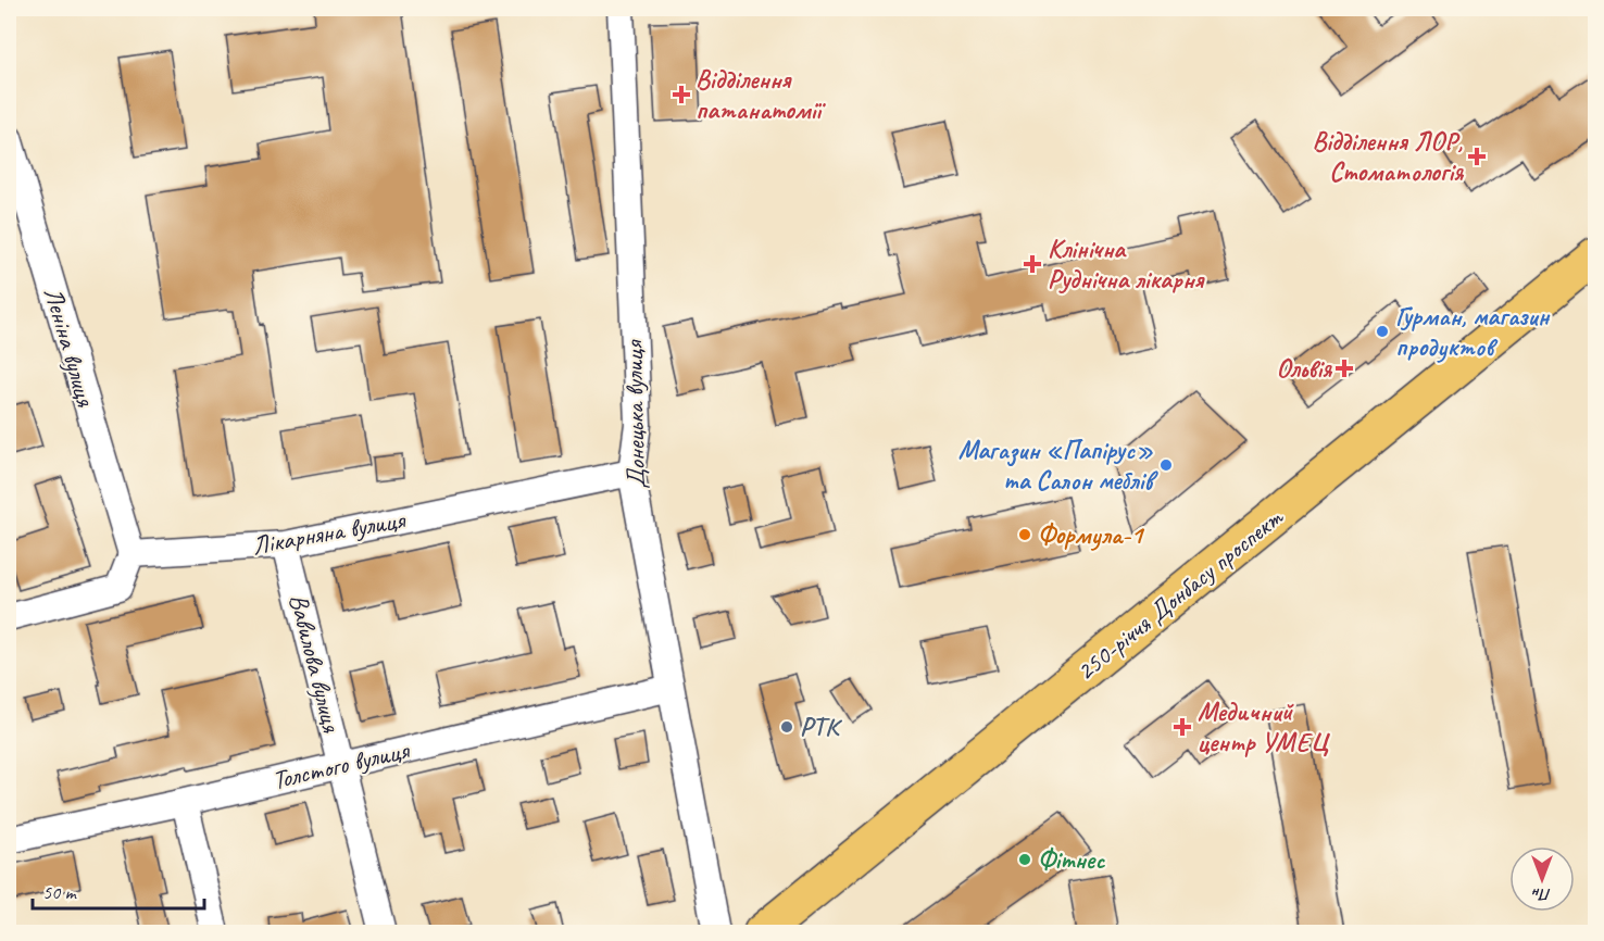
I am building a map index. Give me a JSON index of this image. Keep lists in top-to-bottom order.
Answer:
{
  "streets": {
    "main road": ["250-річчя Донбасу проспект"],
    "street": [
      "Леніна вулиця",
      "Донецька вулиця",
      "Лікарняна вулиця",
      "Вавилова вулиця",
      "Толстого вулиця"
    ]
  },
  "crossings": [
    ["Леніна вулиця", "Лікарняна вулиця"],
    ["Донецька вулиця", "Лікарняна вулиця"],
    ["Донецька вулиця", "Толстого вулиця"],
    ["Лікарняна вулиця", "Вавилова вулиця"],
    ["Вавилова вулиця", "Толстого вулиця"]
  ],
  "places": {
    "health": [
      "Відділення патанатомії",
      "Відділення ЛОР, Стоматологія",
      "Клінічна Руднічна лікарня",
      "Ольвія",
      "Медичний центр УМЕЦ"
    ],
    "other": [
      "Гурман, магазин продуктов",
      "Магазин «Папірус» та Салон меблів",
      "Формула-1",
      "РТК",
      "Фітнес"
    ]
  },
  "scale_bar": "50 m",
  "north": "bottom"
}
